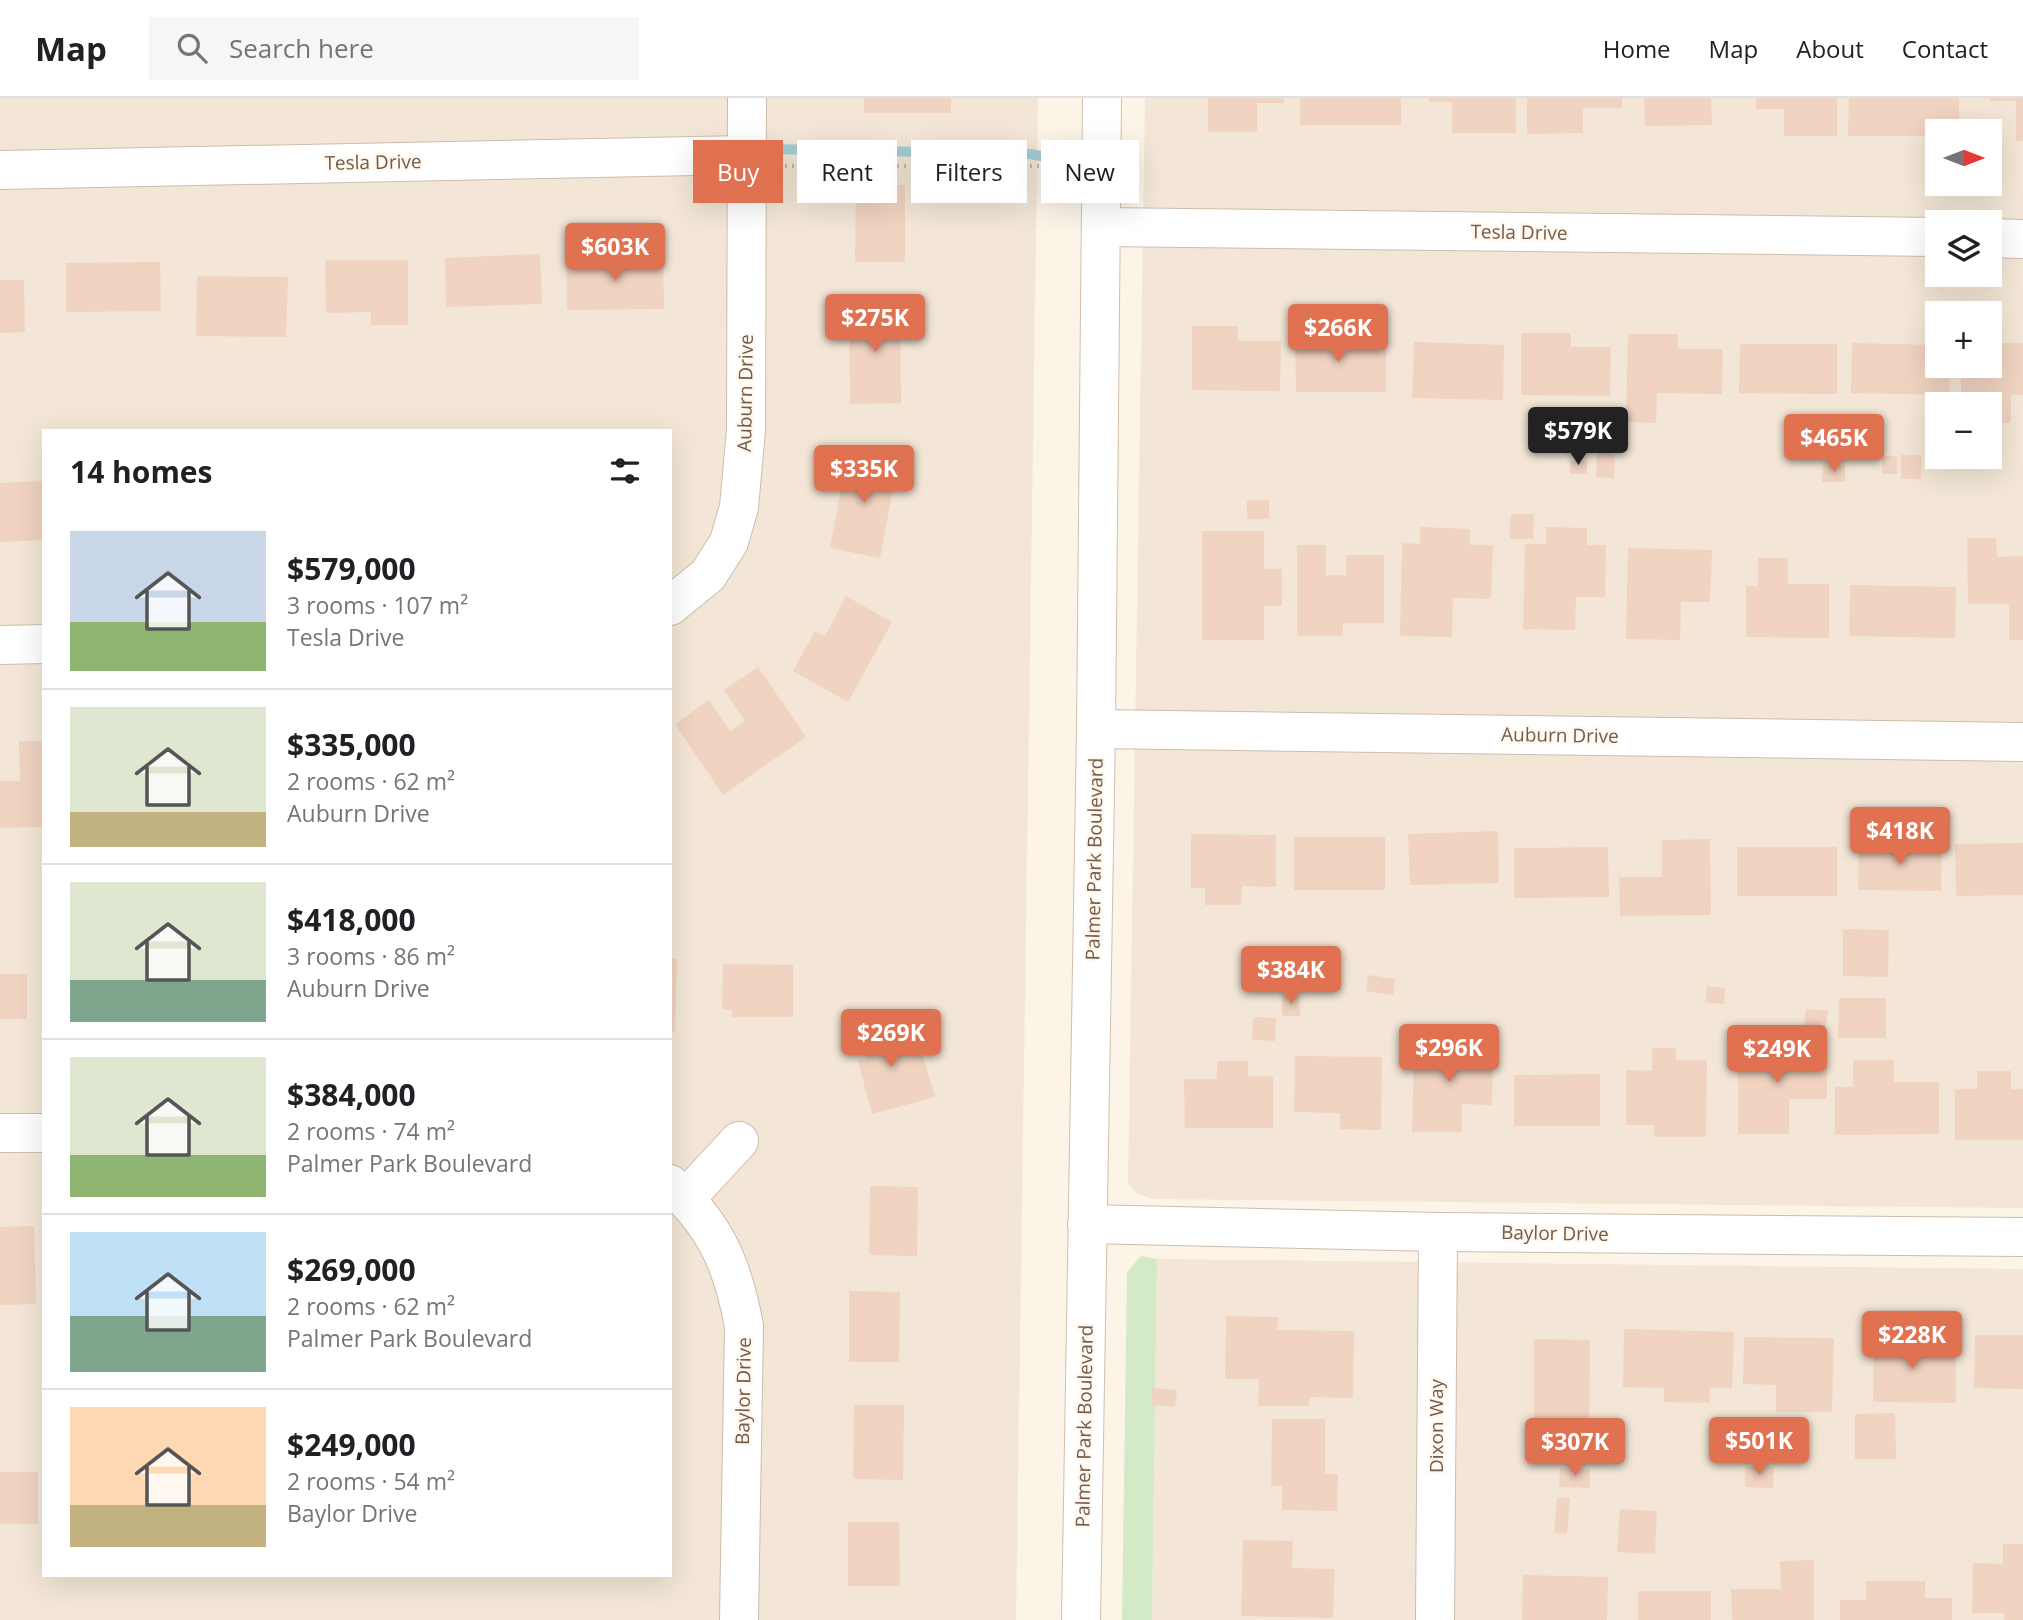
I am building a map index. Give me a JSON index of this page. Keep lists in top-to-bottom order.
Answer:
{
  "streets": {
    "street": [
      "Tesla Drive",
      "Auburn Drive",
      "Palmer Park Boulevard",
      "Baylor Drive",
      "Dixon Way"
    ]
  },
  "crossings": [
    ["Tesla Drive", "Palmer Park Boulevard"],
    ["Auburn Drive", "Palmer Park Boulevard"],
    ["Palmer Park Boulevard", "Baylor Drive"],
    ["Baylor Drive", "Dixon Way"]
  ],
  "north": "right",
  "page": {
    "header": "Map",
    "search": "Search here",
    "nav": [
      "Home",
      "Map",
      "About",
      "Contact"
    ],
    "map_buttons": ["+", "−"],
    "chip": [
      "Buy",
      "Rent",
      "Filters",
      "New"
    ],
    "price": [
      "$603K",
      "$275K",
      "$266K",
      "$579K",
      "$465K",
      "$335K",
      "$418K",
      "$384K",
      "$269K",
      "$296K",
      "$249K",
      "$228K",
      "$501K",
      "$307K"
    ],
    "heading": "14 homes",
    "list": [
      {
        "name": "$579,000",
        "note": "3 rooms · 107 m² · Tesla Drive"
      },
      {
        "name": "$335,000",
        "note": "2 rooms · 62 m² · Auburn Drive"
      },
      {
        "name": "$418,000",
        "note": "3 rooms · 86 m² · Auburn Drive"
      },
      {
        "name": "$384,000",
        "note": "2 rooms · 74 m² · Palmer Park Boulevard"
      },
      {
        "name": "$269,000",
        "note": "2 rooms · 62 m² · Palmer Park Boulevard"
      },
      {
        "name": "$249,000",
        "note": "2 rooms · 54 m² · Baylor Drive"
      }
    ]
  }
}
